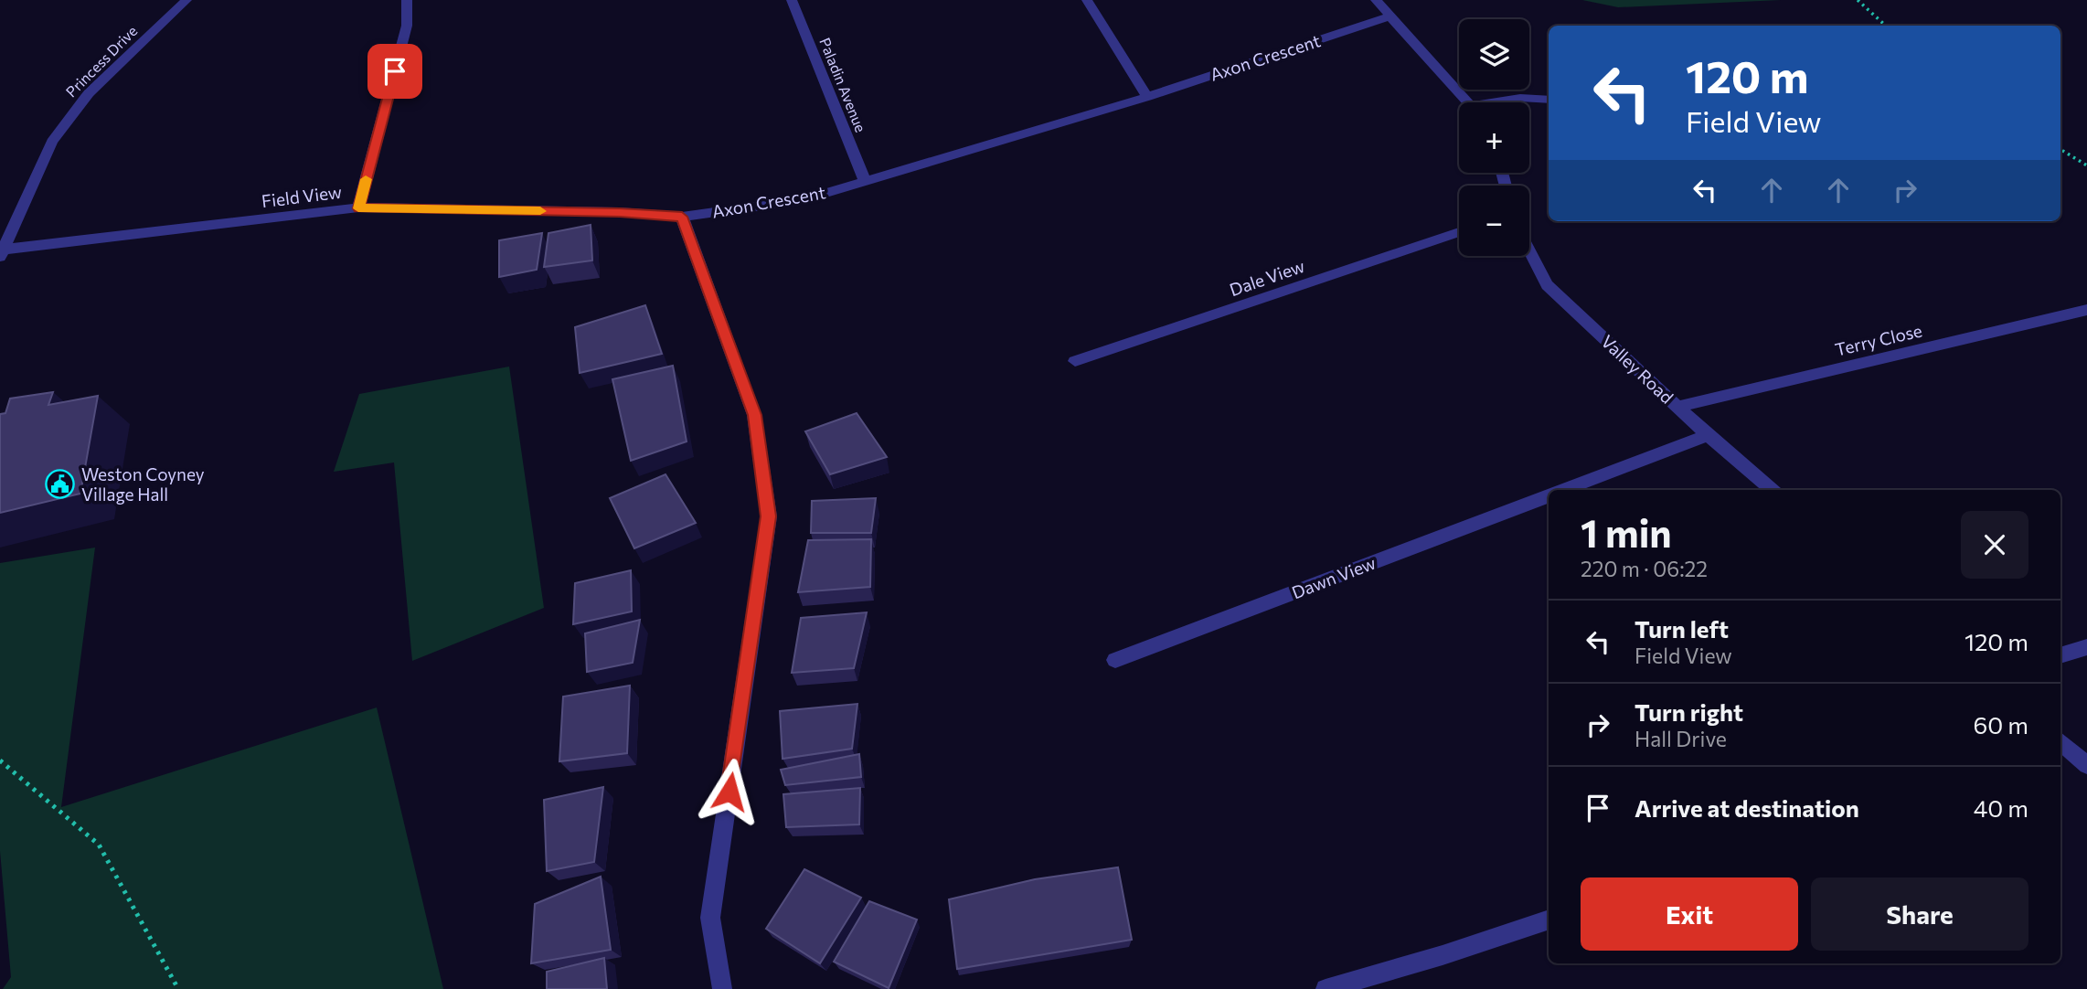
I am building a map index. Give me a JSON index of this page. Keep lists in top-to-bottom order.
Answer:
{
  "streets": {
    "street": [
      "Axon Crescent",
      "Princess Drive",
      "Paladin Avenue",
      "Field View",
      "Dale View",
      "Terry Close",
      "Valley Road",
      "Dawn View"
    ]
  },
  "crossings": [
    ["Axon Crescent", "Paladin Avenue"],
    ["Axon Crescent", "Field View"],
    ["Princess Drive", "Field View"],
    ["Terry Close", "Valley Road"]
  ],
  "places": {
    "public building": ["Weston Coyney Village Hall"]
  },
  "page": {
    "map_buttons": ["+", "−"],
    "turn": ["120 m", "Field View"],
    "heading": ["1 min", "220 m · 06:22"],
    "list": [
      {
        "name": "Turn left",
        "note": "Field View",
        "value": "120 m"
      },
      {
        "name": "Turn right",
        "note": "Hall Drive",
        "value": "60 m"
      },
      {
        "name": "Arrive at destination",
        "value": "40 m"
      }
    ],
    "buttons": ["Exit", "Share"]
  }
}
